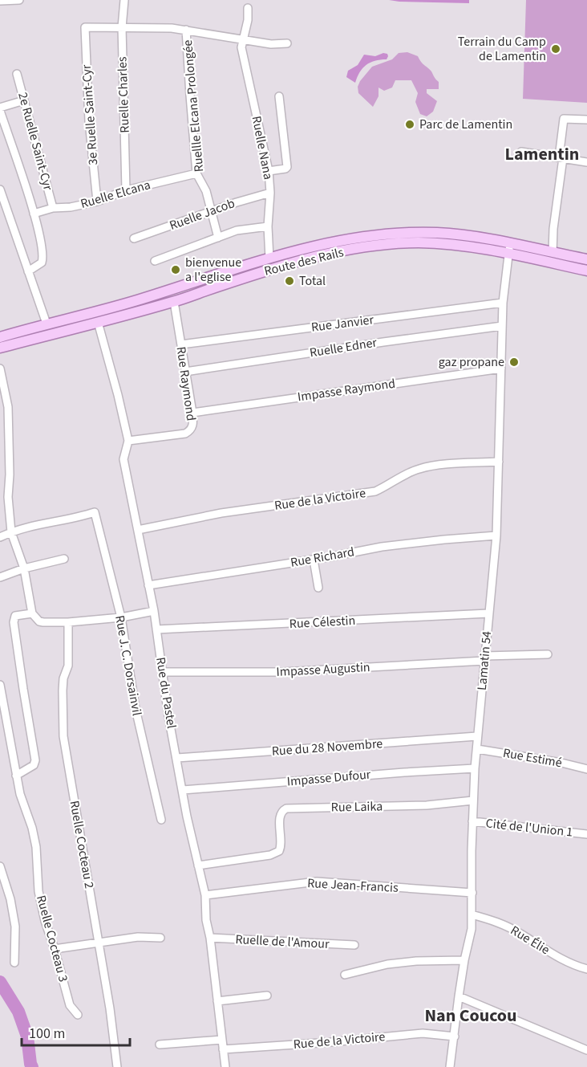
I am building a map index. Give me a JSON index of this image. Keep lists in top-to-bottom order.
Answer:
{
  "streets": {
    "main road": ["Route des Rails"],
    "street": [
      "Ruelle Charles",
      "Ruellle Elcana Prolongée",
      "3e Ruelle Saint-Cyr",
      "2e Ruelle Saint-Cyr",
      "Ruelle Nana",
      "Ruelle Elcana",
      "Ruelle Jacob",
      "Rue Janvier",
      "Ruelle Edner",
      "Rue Raymond",
      "Impasse Raymond",
      "Rue de la Victoire",
      "Rue Richard",
      "Rue Célestin",
      "Lamatin 54",
      "Rue J. C. Dorsainvil",
      "Impasse Augustin",
      "Rue du Pastel",
      "Rue du 28 Novembre",
      "Rue Estimé",
      "Impasse Dufour",
      "Rue Laika",
      "Cité de l'Union 1",
      "Ruelle Cocteau 2",
      "Rue Jean-Francis",
      "Ruelle Cocteau 3",
      "Rue Élie",
      "Ruelle de l'Amour"
    ]
  },
  "crossings": [
    ["Ruelle Charles", "3e Ruelle Saint-Cyr"],
    ["Ruelle Charles", "Ruelle Elcana"],
    ["Ruellle Elcana Prolongée", "Ruelle Elcana"],
    ["Ruellle Elcana Prolongée", "Ruelle Jacob"],
    ["3e Ruelle Saint-Cyr", "Ruelle Elcana"],
    ["2e Ruelle Saint-Cyr", "Ruelle Elcana"],
    ["Ruelle Nana", "Ruelle Jacob"],
    ["Ruelle Nana", "Route des Rails"],
    ["Route des Rails", "Rue Raymond"],
    ["Route des Rails", "Lamatin 54"],
    ["Route des Rails", "Rue du Pastel"],
    ["Rue Janvier", "Rue Raymond"],
    ["Rue Janvier", "Lamatin 54"],
    ["Ruelle Edner", "Rue Raymond"],
    ["Ruelle Edner", "Lamatin 54"],
    ["Rue Raymond", "Impasse Raymond"],
    ["Rue Raymond", "Rue du Pastel"],
    ["Impasse Raymond", "Lamatin 54"],
    ["Rue de la Victoire", "Lamatin 54"],
    ["Rue de la Victoire", "Rue du Pastel"],
    ["Rue Richard", "Lamatin 54"],
    ["Rue Richard", "Rue du Pastel"],
    ["Rue Célestin", "Lamatin 54"],
    ["Rue Célestin", "Rue du Pastel"],
    ["Lamatin 54", "Impasse Augustin"],
    ["Lamatin 54", "Rue du 28 Novembre"],
    ["Lamatin 54", "Rue Estimé"],
    ["Lamatin 54", "Impasse Dufour"],
    ["Lamatin 54", "Rue Laika"],
    ["Lamatin 54", "Cité de l'Union 1"],
    ["Lamatin 54", "Rue Jean-Francis"],
    ["Lamatin 54", "Rue Élie"],
    ["Impasse Augustin", "Rue du Pastel"],
    ["Rue du Pastel", "Rue du 28 Novembre"],
    ["Rue du Pastel", "Impasse Dufour"],
    ["Rue du Pastel", "Rue Laika"],
    ["Rue du Pastel", "Rue Jean-Francis"],
    ["Rue du Pastel", "Ruelle de l'Amour"]
  ],
  "districts": ["Lamentin", "Nan Coucou"],
  "places": [
    "Terrain du Camp de Lamentin",
    "Parc de Lamentin",
    "bienvenue a l'eglise",
    "Total",
    "gaz propane"
  ],
  "scale_bar": "100 m"
}
